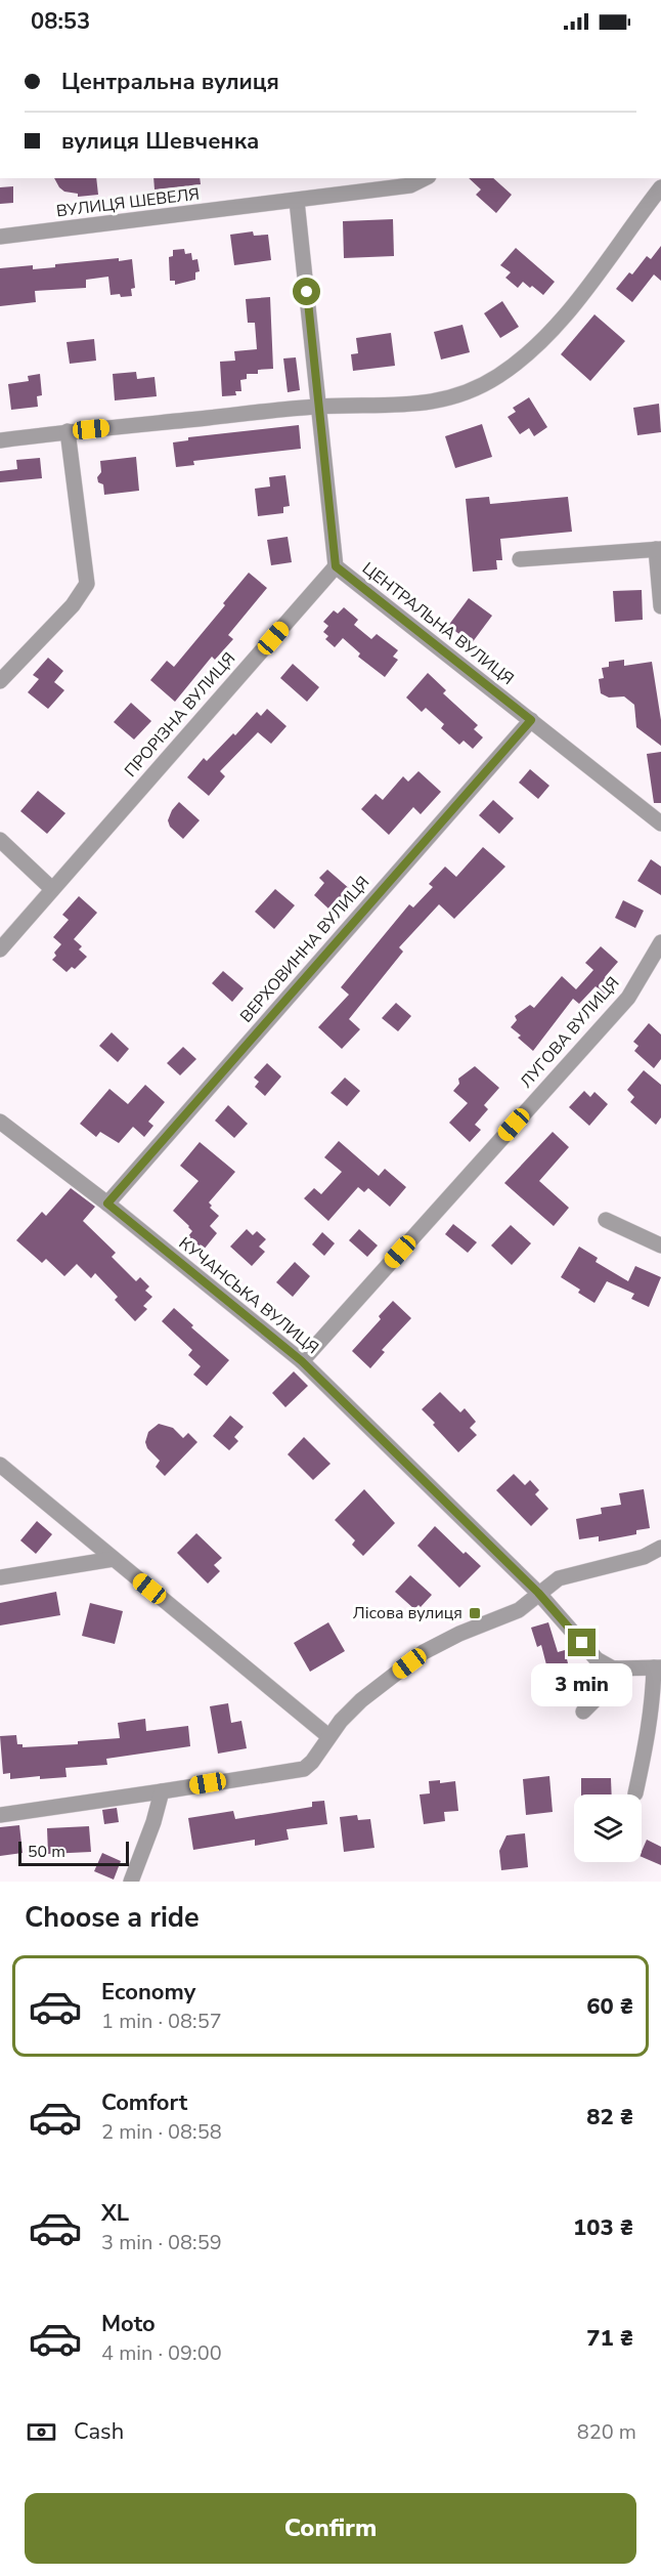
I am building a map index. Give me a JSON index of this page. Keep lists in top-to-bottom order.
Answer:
{
  "streets": {
    "street": [
      "ВУЛИЦЯ ШЕВЕЛЯ",
      "ЦЕНТРАЛЬНА ВУЛИЦЯ",
      "ПРОРІЗНА ВУЛИЦЯ",
      "ВЕРХОВИННА ВУЛИЦЯ",
      "ЛУГОВА ВУЛИЦЯ",
      "КУЧАНСЬКА ВУЛИЦЯ"
    ]
  },
  "crossings": [
    ["ВУЛИЦЯ ШЕВЕЛЯ", "ЦЕНТРАЛЬНА ВУЛИЦЯ"],
    ["ЦЕНТРАЛЬНА ВУЛИЦЯ", "ПРОРІЗНА ВУЛИЦЯ"],
    ["ЦЕНТРАЛЬНА ВУЛИЦЯ", "ВЕРХОВИННА ВУЛИЦЯ"],
    ["ВЕРХОВИННА ВУЛИЦЯ", "КУЧАНСЬКА ВУЛИЦЯ"],
    ["ЛУГОВА ВУЛИЦЯ", "КУЧАНСЬКА ВУЛИЦЯ"]
  ],
  "places": {
    "transit": ["Лісова вулиця"]
  },
  "scale_bar": "50 m",
  "page": {
    "status": "08:53",
    "banner": ["Центральна вулиця", "вулиця Шевченка"],
    "bubble": "3 min",
    "scale": "50 m",
    "heading": "Choose a ride",
    "list": [
      {
        "name": "Economy",
        "note": "1 min · 08:57",
        "value": "60 ₴"
      },
      {
        "name": "Comfort",
        "note": "2 min · 08:58",
        "value": "82 ₴"
      },
      {
        "name": "XL",
        "note": "3 min · 08:59",
        "value": "103 ₴"
      },
      {
        "name": "Moto",
        "note": "4 min · 09:00",
        "value": "71 ₴"
      }
    ],
    "pay": ["Cash", "820 m"],
    "buttons": "Confirm"
  }
}
